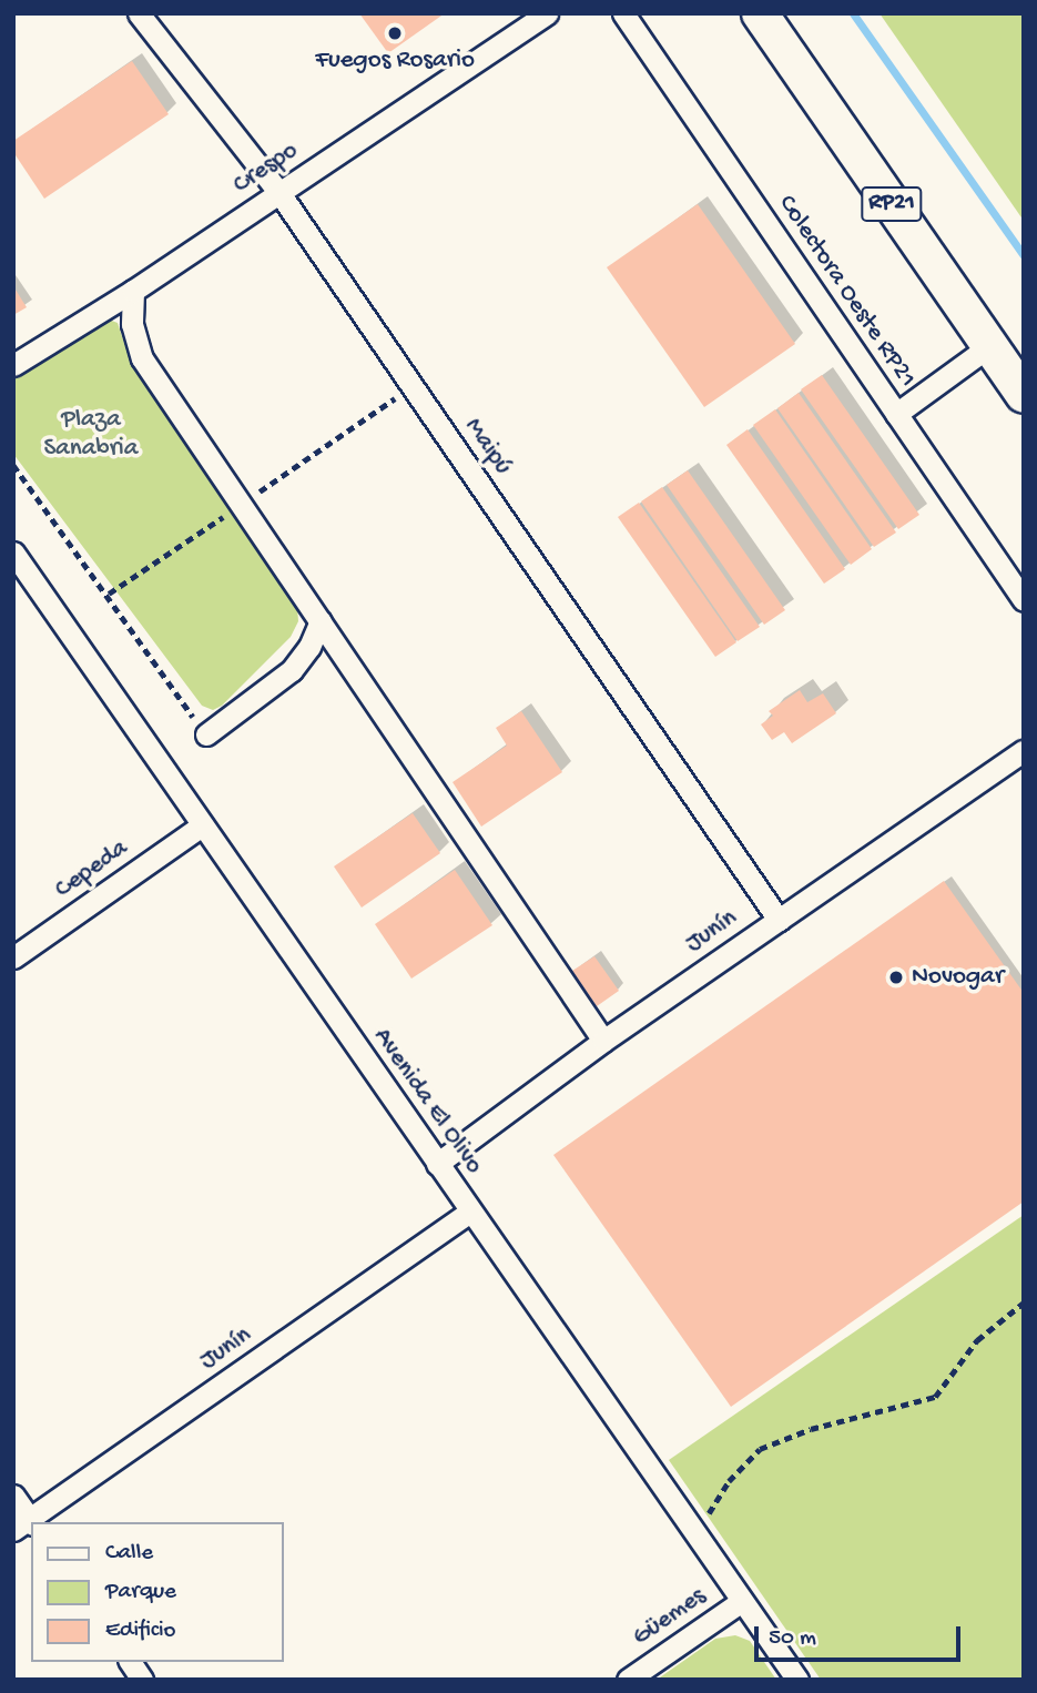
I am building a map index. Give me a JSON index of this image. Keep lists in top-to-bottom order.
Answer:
{
  "streets": {
    "main road": ["RP21"],
    "street": [
      "Crespo",
      "Colectora Oeste RP21",
      "Maipú",
      "Cepeda",
      "Junín",
      "Avenida El Olivo",
      "Güemes"
    ]
  },
  "crossings": [
    ["Crespo", "Maipú"],
    ["Maipú", "Junín"],
    ["Cepeda", "Avenida El Olivo"],
    ["Junín", "Avenida El Olivo"],
    ["Avenida El Olivo", "Güemes"]
  ],
  "parks": ["Plaza Sanabria"],
  "places": ["Fuegos Rosario", "Novogar"],
  "legend": ["Calle", "Parque", "Edificio"],
  "scale_bar": "50 m"
}
